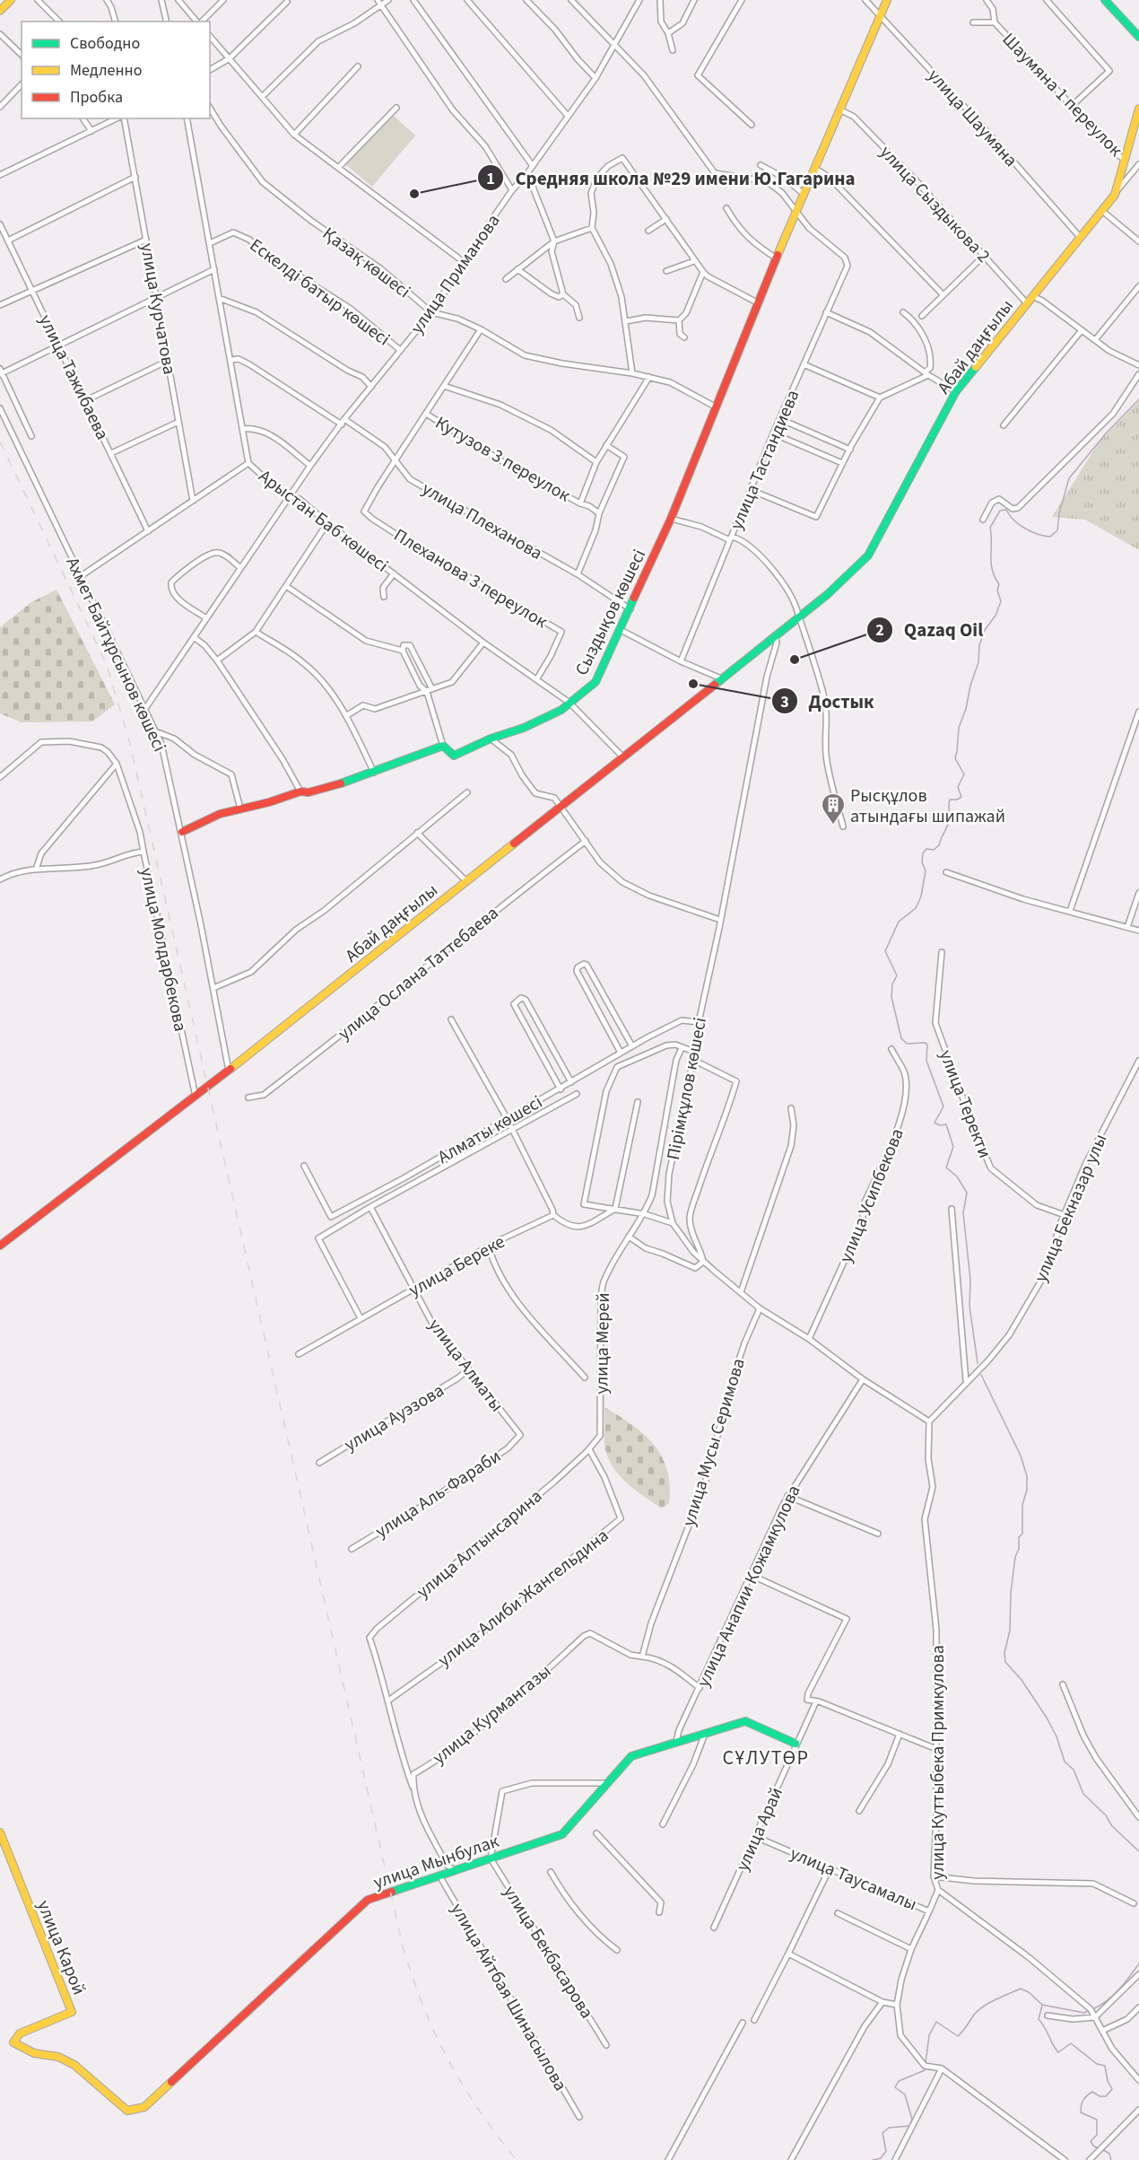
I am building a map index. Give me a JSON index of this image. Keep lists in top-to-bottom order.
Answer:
{
  "streets": {
    "street": [
      "Шаумяна 1 переулок",
      "улица Шаумяна",
      "улица Сыздыкова 2",
      "Қазақ көшесі",
      "улица Приманова",
      "Ескелді батыр көшесі",
      "улица Курчатова",
      "Абай даңғылы",
      "улица Тажибаева",
      "Кутузов 3 переулок",
      "улица Тастандиева",
      "Арыстан Баб көшесі",
      "улица Плеханова",
      "Плеханова 3 переулок",
      "Сыздықов көшесі",
      "Ахмет Байтұрсынов көшесі",
      "улица Молдарбекова",
      "улица Ослана Таттебаева",
      "Пірімқұлов көшесі",
      "улица Теректи",
      "Алматы көшесі",
      "улица Усипбекова",
      "улица Бекназар улы",
      "улица Береке",
      "улица Мерей",
      "улица Алматы",
      "улица Ауэзова",
      "улица Мусы Серимова",
      "улица Аль-Фараби",
      "улица Алтынсарина",
      "улица Анапии Кожамкулова",
      "улица Алиби Жангельдина",
      "улица Курмангазы",
      "улица Куттыбека Примкулова",
      "улица Арай",
      "улица Мынбулак",
      "улица Таусамалы",
      "улица Карой",
      "улица Бекбасарова",
      "улица Айтбая Шинасылова"
    ]
  },
  "crossings": [
    ["Шаумяна 1 переулок", "Абай даңғылы"],
    ["улица Шаумяна", "Абай даңғылы"],
    ["улица Шаумяна", "Сыздықов көшесі"],
    ["улица Сыздыкова 2", "Абай даңғылы"],
    ["улица Сыздыкова 2", "Сыздықов көшесі"],
    ["Қазақ көшесі", "улица Приманова"],
    ["Қазақ көшесі", "Кутузов 3 переулок"],
    ["Қазақ көшесі", "Сыздықов көшесі"],
    ["улица Приманова", "Ескелді батыр көшесі"],
    ["улица Приманова", "Арыстан Баб көшесі"],
    ["улица Приманова", "улица Плеханова"],
    ["улица Приманова", "Ахмет Байтұрсынов көшесі"],
    ["Ескелді батыр көшесі", "Арыстан Баб көшесі"],
    ["Абай даңғылы", "Арыстан Баб көшесі"],
    ["Абай даңғылы", "Ахмет Байтұрсынов көшесі"],
    ["Абай даңғылы", "улица Молдарбекова"],
    ["Абай даңғылы", "Пірімқұлов көшесі"],
    ["улица Тастандиева", "Сыздықов көшесі"],
    ["Арыстан Баб көшесі", "улица Плеханова"],
    ["Арыстан Баб көшесі", "Плеханова 3 переулок"],
    ["Арыстан Баб көшесі", "Сыздықов көшесі"],
    ["улица Плеханова", "Плеханова 3 переулок"],
    ["улица Плеханова", "Сыздықов көшесі"],
    ["Пірімқұлов көшесі", "Алматы көшесі"],
    ["Пірімқұлов көшесі", "улица Усипбекова"],
    ["Пірімқұлов көшесі", "улица Бекназар улы"],
    ["Пірімқұлов көшесі", "улица Мусы Серимова"],
    ["Пірімқұлов көшесі", "улица Анапии Кожамкулова"],
    ["Пірімқұлов көшесі", "улица Куттыбека Примкулова"],
    ["улица Теректи", "улица Бекназар улы"],
    ["улица Бекназар улы", "улица Куттыбека Примкулова"],
    ["улица Береке", "улица Алматы"],
    ["улица Мерей", "улица Алтынсарина"],
    ["улица Мерей", "улица Алиби Жангельдина"],
    ["улица Алматы", "улица Ауэзова"],
    ["улица Алматы", "улица Аль-Фараби"],
    ["улица Мусы Серимова", "улица Курмангазы"],
    ["улица Алтынсарина", "улица Алиби Жангельдина"],
    ["улица Анапии Кожамкулова", "улица Курмангазы"],
    ["улица Анапии Кожамкулова", "улица Мынбулак"],
    ["улица Куттыбека Примкулова", "улица Таусамалы"],
    ["улица Арай", "улица Мынбулак"],
    ["улица Арай", "улица Таусамалы"],
    ["улица Мынбулак", "улица Карой"],
    ["улица Мынбулак", "улица Бекбасарова"],
    ["улица Мынбулак", "улица Айтбая Шинасылова"]
  ],
  "districts": ["СҰЛУТӨР"],
  "places": {
    "other": ["Средняя школа №29 имени Ю.Гагарина", "Qazaq Oil", "Достык"],
    "building": ["Рысқұлов атындағы шипажай"]
  },
  "legend": ["Свободно", "Медленно", "Пробка"]
}
